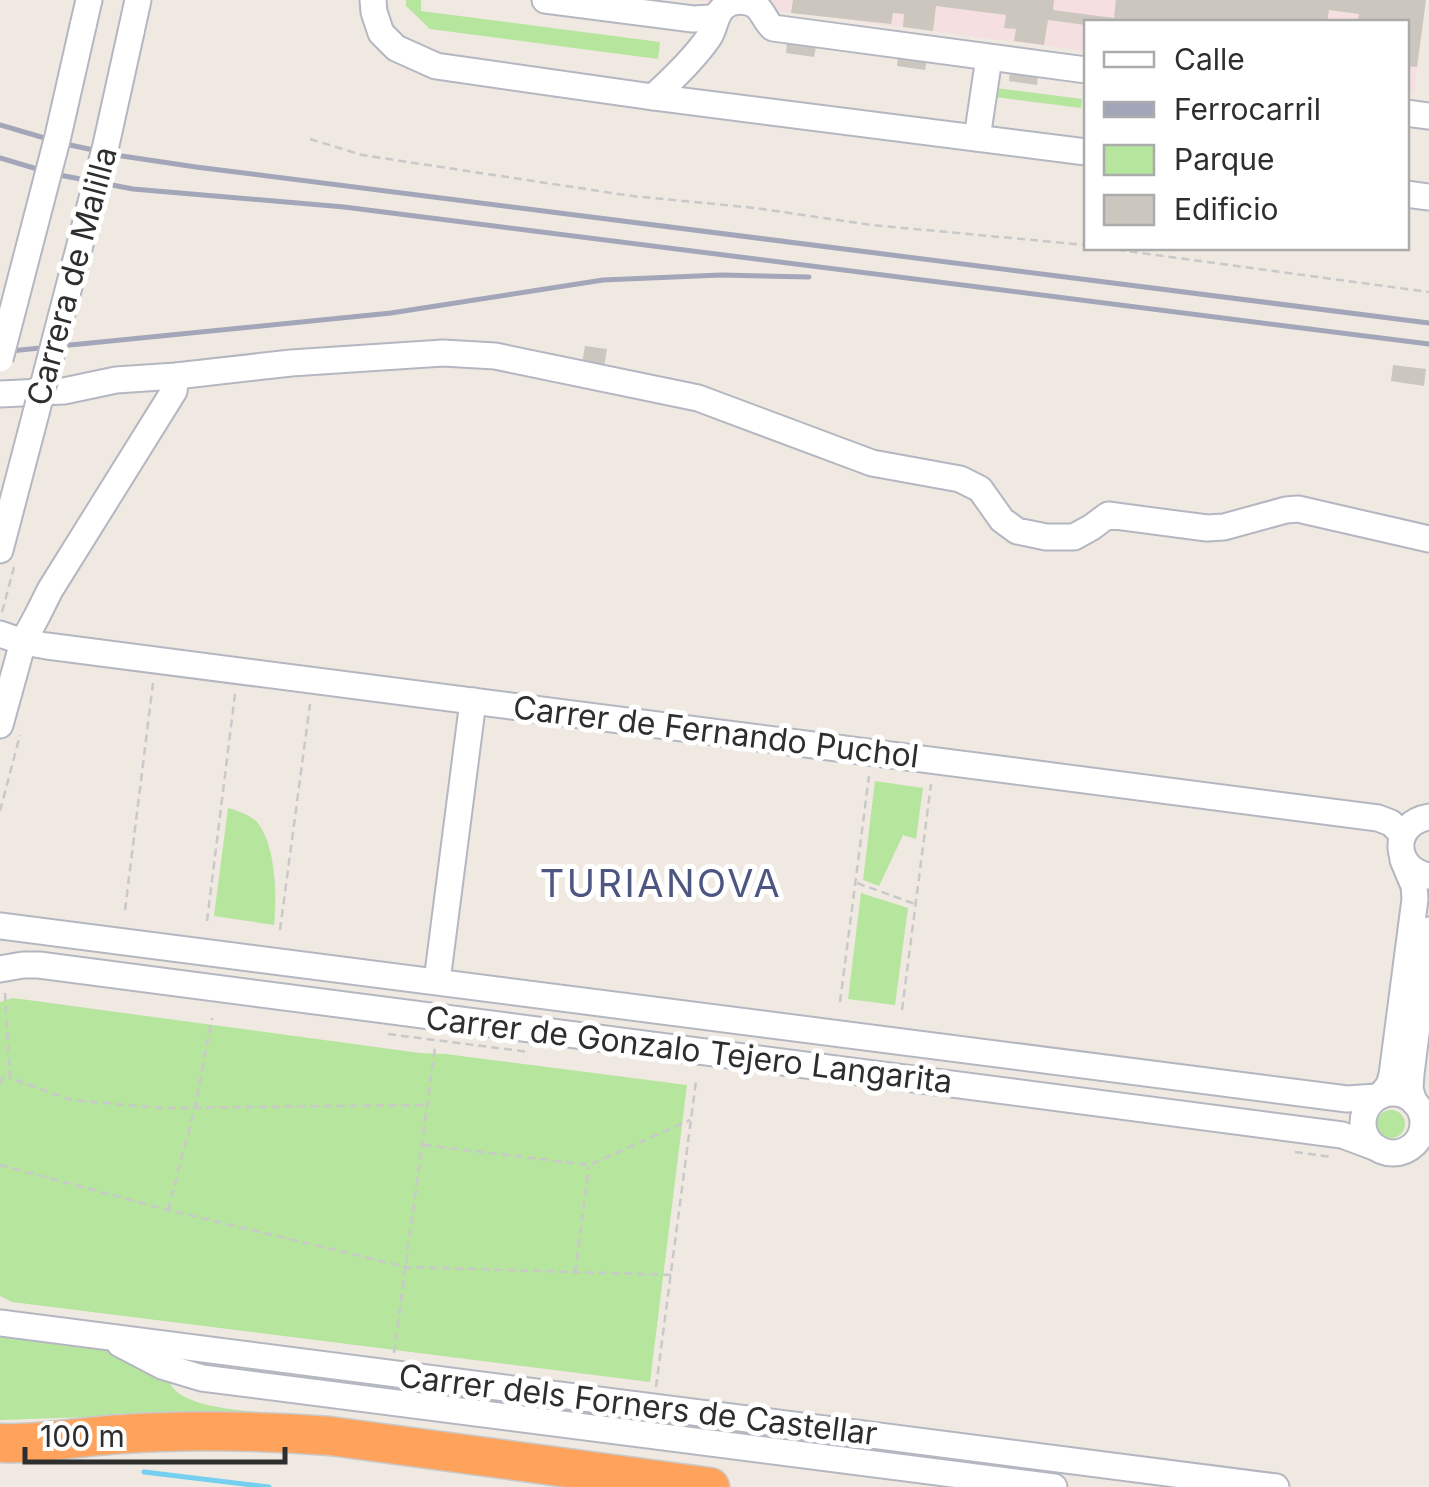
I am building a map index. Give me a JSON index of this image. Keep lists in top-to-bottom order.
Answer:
{
  "streets": {
    "street": [
      "Carrera de Malilla",
      "Carrer de Fernando Puchol",
      "Carrer de Gonzalo Tejero Langarita",
      "Carrer dels Forners de Castellar"
    ]
  },
  "districts": ["TURIANOVA"],
  "legend": [
    "Calle",
    "Ferrocarril",
    "Parque",
    "Edificio"
  ],
  "scale_bar": "100 m"
}
